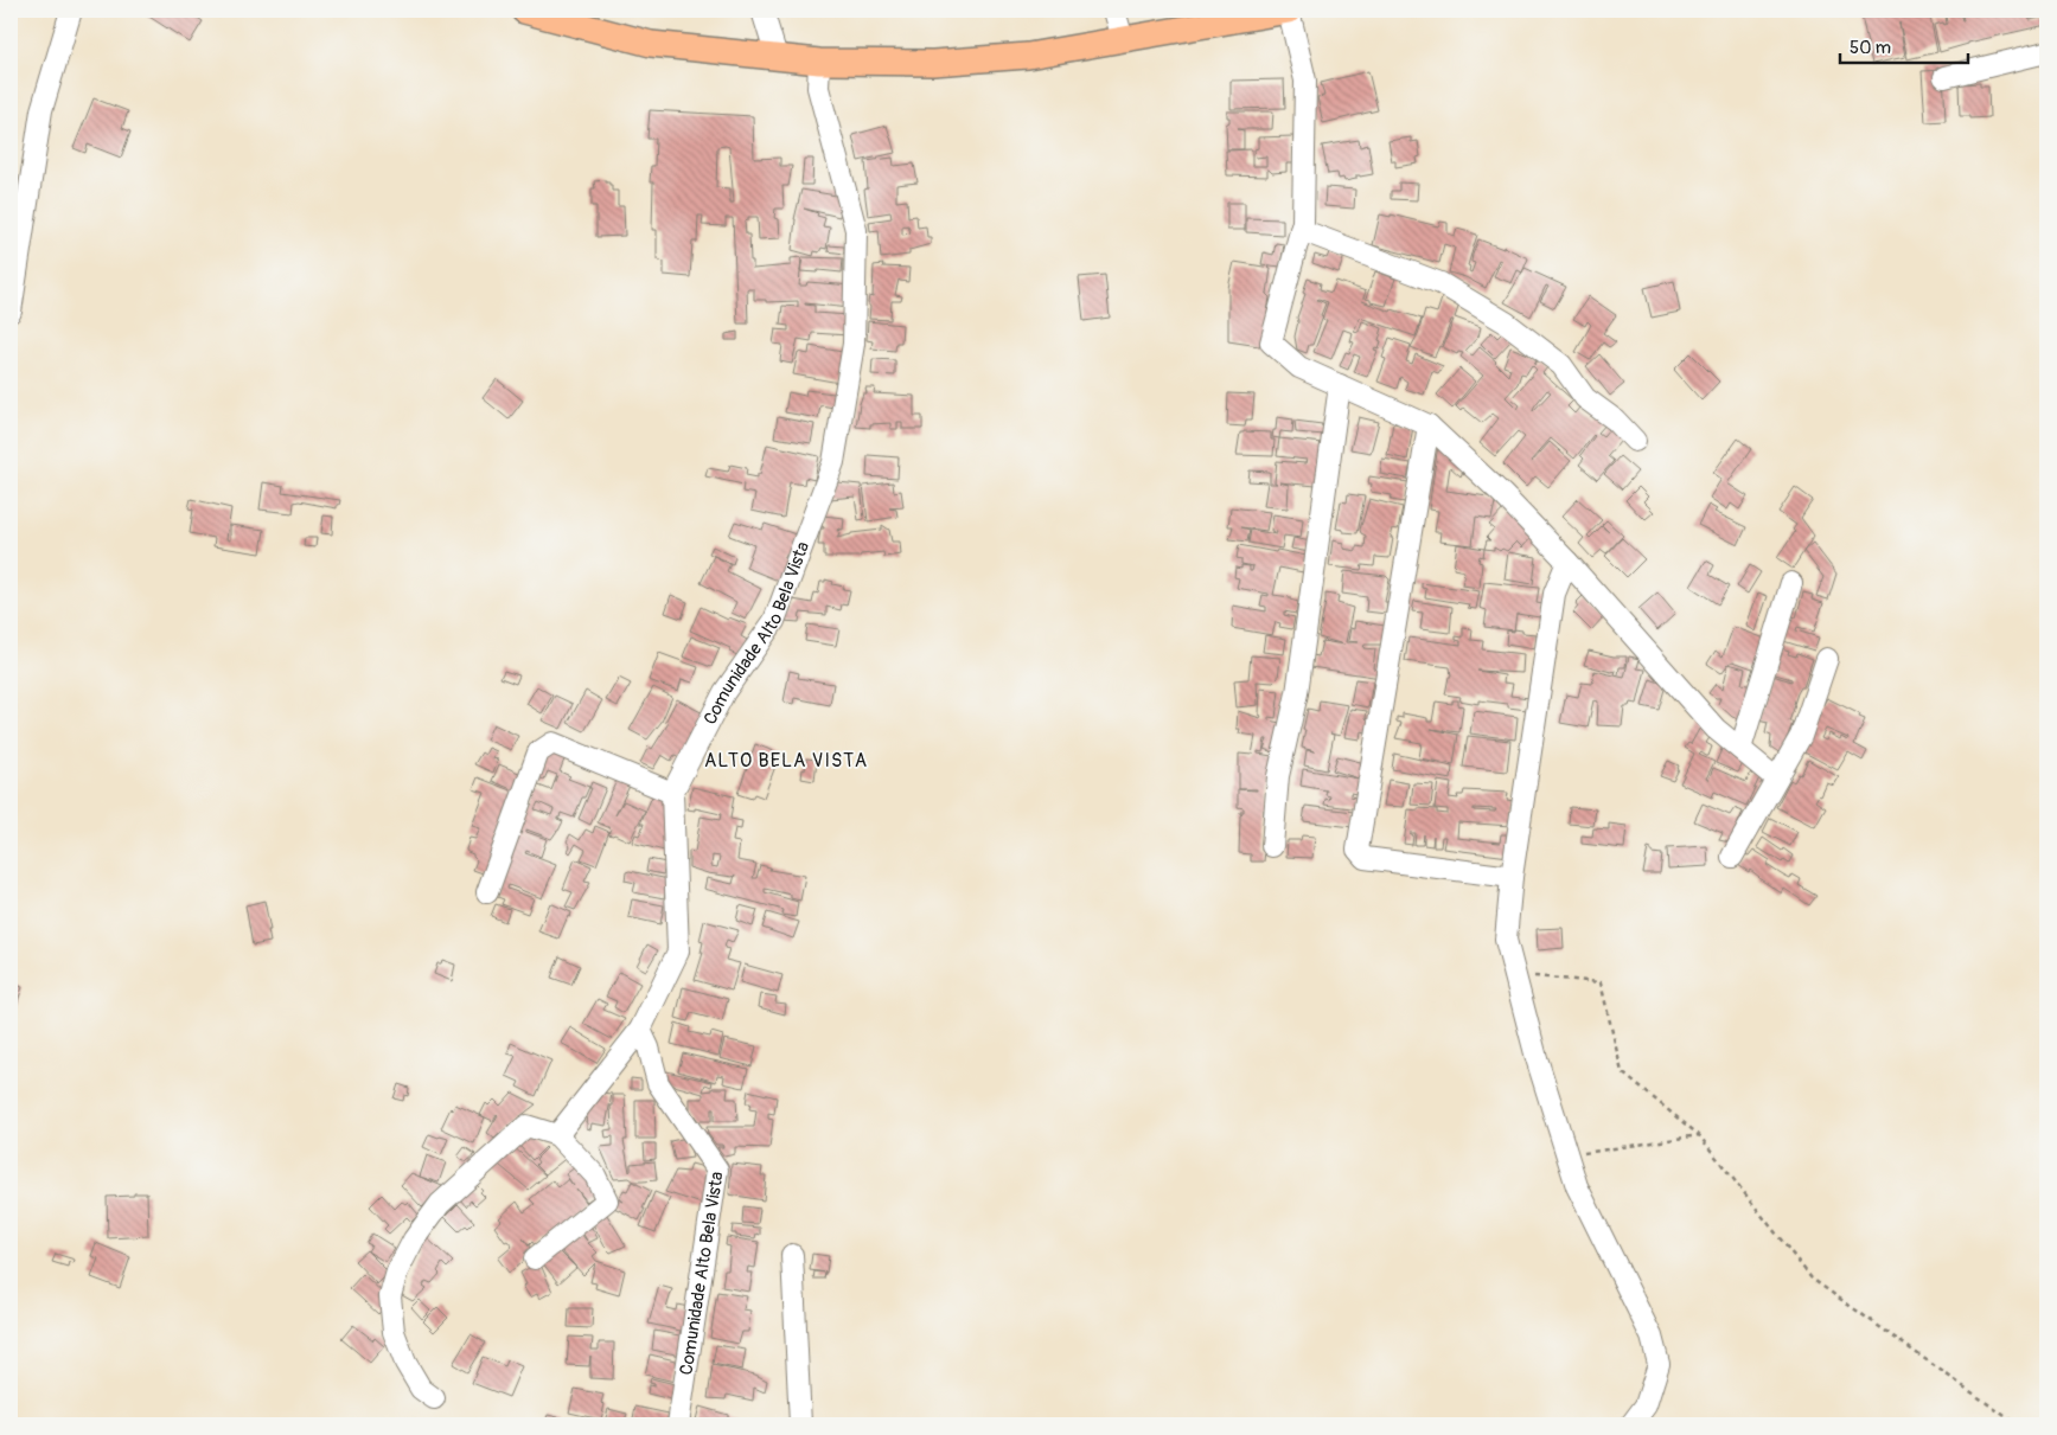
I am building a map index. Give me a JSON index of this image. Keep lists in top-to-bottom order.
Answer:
{
  "streets": {
    "street": ["Comunidade Alto Bela Vista"]
  },
  "districts": ["ALTO BELA VISTA"],
  "scale_bar": "50 m"
}
